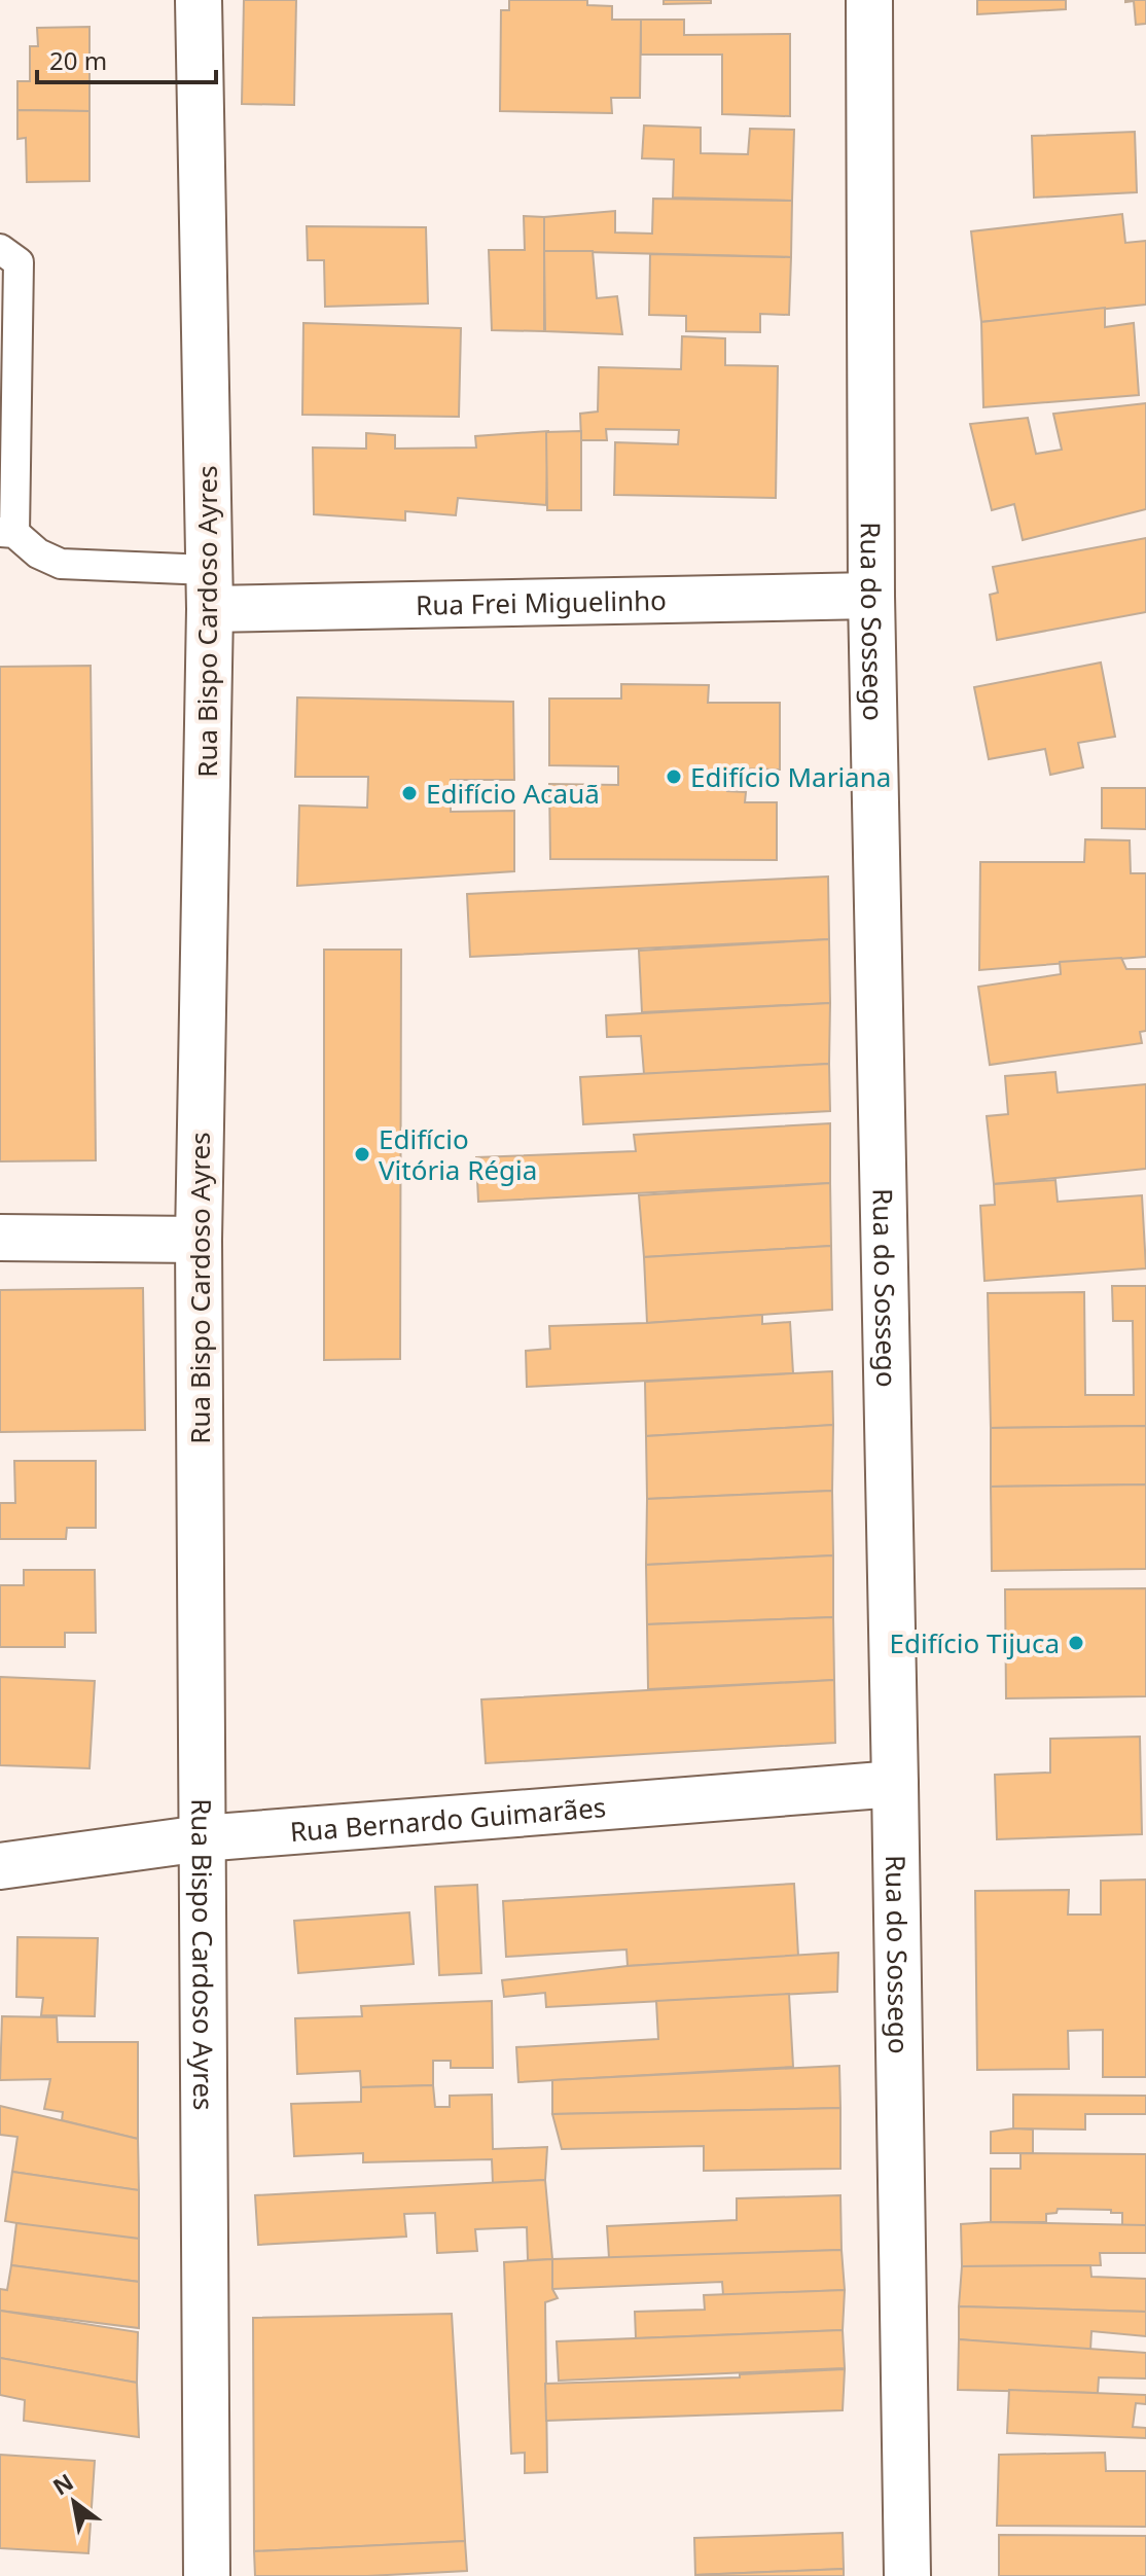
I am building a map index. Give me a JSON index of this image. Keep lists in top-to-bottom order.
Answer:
{
  "streets": {
    "street": [
      "Rua Frei Miguelinho",
      "Rua Bispo Cardoso Ayres",
      "Rua do Sossego",
      "Rua Bernardo Guimarães"
    ]
  },
  "crossings": [
    ["Rua Frei Miguelinho", "Rua Bispo Cardoso Ayres"],
    ["Rua Frei Miguelinho", "Rua do Sossego"],
    ["Rua Bispo Cardoso Ayres", "Rua Bernardo Guimarães"],
    ["Rua do Sossego", "Rua Bernardo Guimarães"]
  ],
  "places": [
    "Edifício Mariana",
    "Edifício Acauã",
    "Edifício Vitória Régia",
    "Edifício Tijuca"
  ],
  "scale_bar": "20 m",
  "north": "top left"
}
